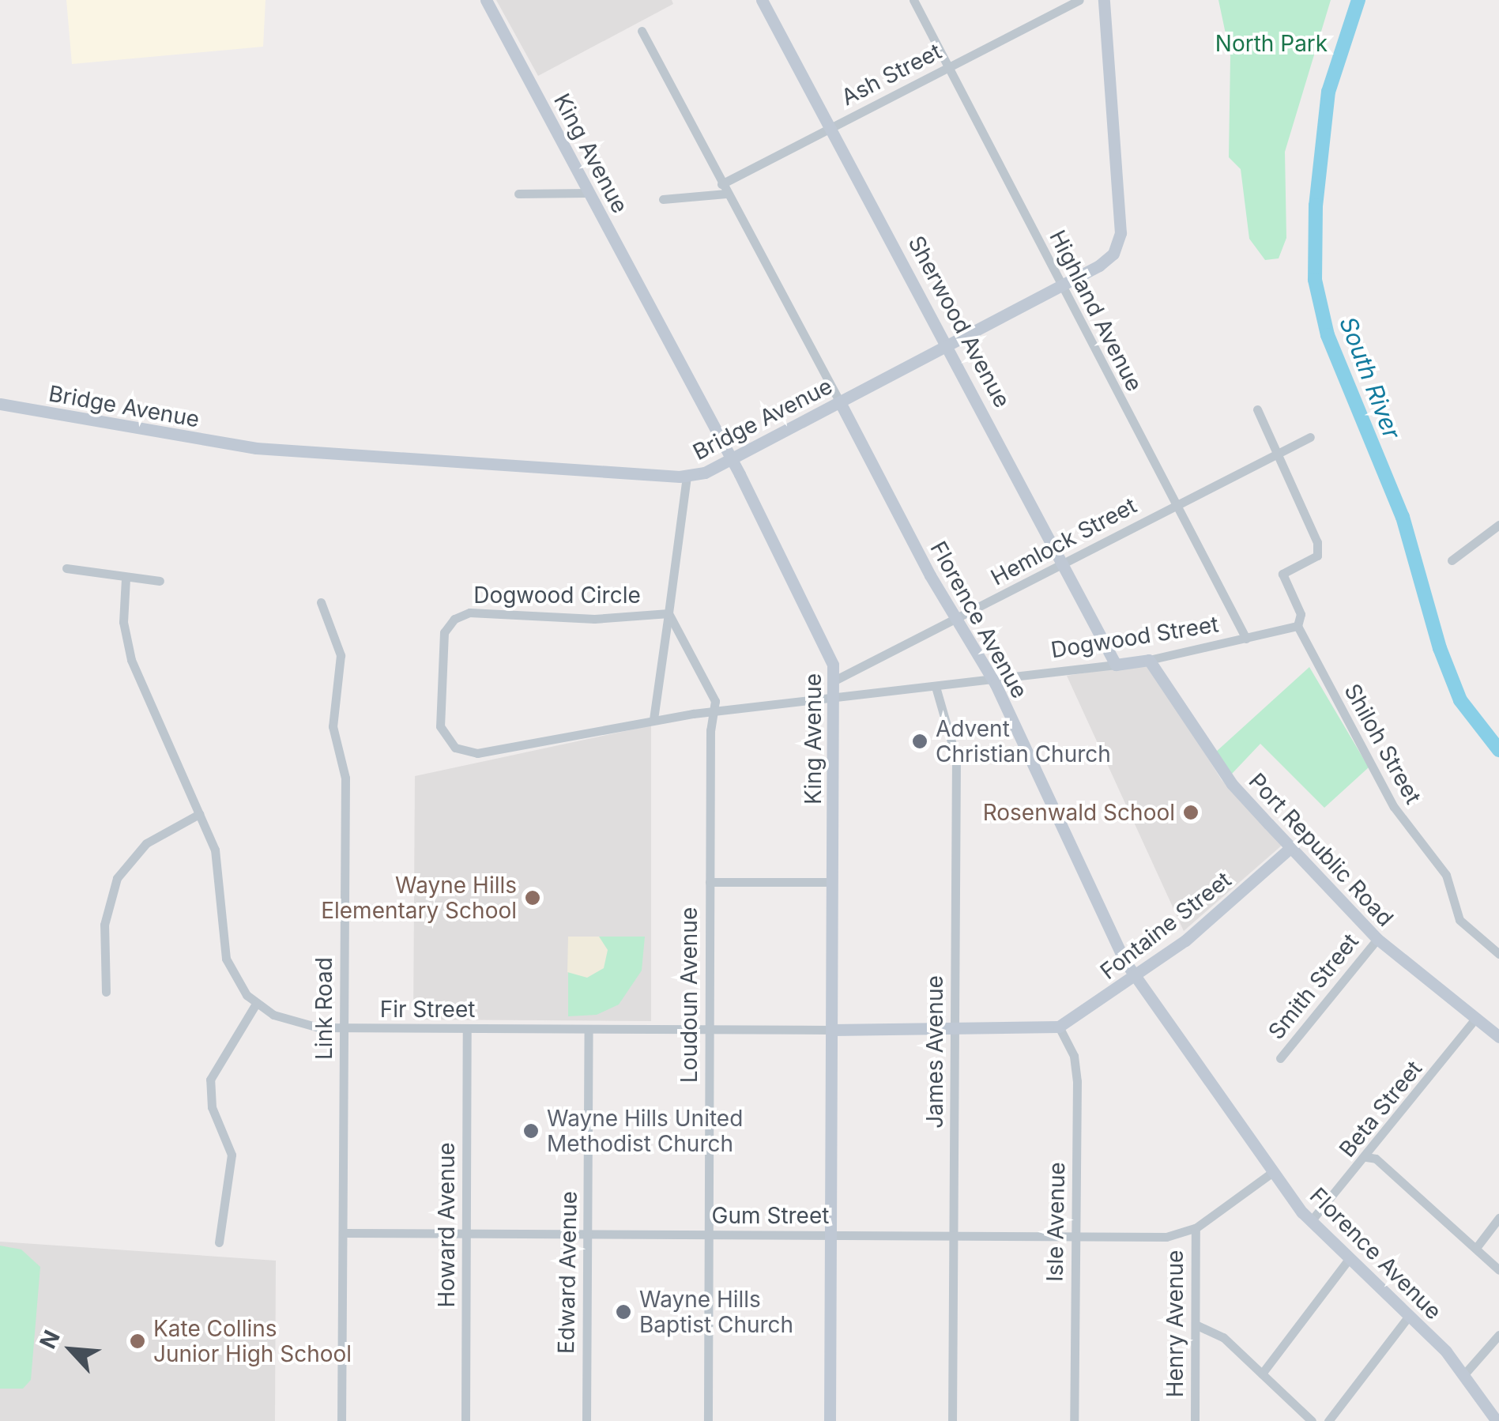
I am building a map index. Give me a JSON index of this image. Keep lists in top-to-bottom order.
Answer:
{
  "streets": {
    "street": [
      "Ash Street",
      "King Avenue",
      "Highland Avenue",
      "Sherwood Avenue",
      "Bridge Avenue",
      "Hemlock Street",
      "Dogwood Circle",
      "Florence Avenue",
      "Dogwood Street",
      "Shiloh Street",
      "Port Republic Road",
      "Fontaine Street",
      "Smith Street",
      "Loudoun Avenue",
      "Link Road",
      "Fir Street",
      "James Avenue",
      "Beta Street",
      "Gum Street",
      "Isle Avenue",
      "Howard Avenue",
      "Edward Avenue",
      "Henry Avenue"
    ]
  },
  "crossings": [
    ["Ash Street", "Highland Avenue"],
    ["Ash Street", "Sherwood Avenue"],
    ["Ash Street", "Florence Avenue"],
    ["King Avenue", "Bridge Avenue"],
    ["King Avenue", "Hemlock Street"],
    ["King Avenue", "Dogwood Street"],
    ["King Avenue", "Fir Street"],
    ["King Avenue", "Gum Street"],
    ["Highland Avenue", "Bridge Avenue"],
    ["Highland Avenue", "Hemlock Street"],
    ["Highland Avenue", "Dogwood Street"],
    ["Sherwood Avenue", "Bridge Avenue"],
    ["Sherwood Avenue", "Hemlock Street"],
    ["Sherwood Avenue", "Dogwood Street"],
    ["Bridge Avenue", "Florence Avenue"],
    ["Hemlock Street", "Florence Avenue"],
    ["Hemlock Street", "Shiloh Street"],
    ["Dogwood Circle", "Dogwood Street"],
    ["Dogwood Circle", "Loudoun Avenue"],
    ["Florence Avenue", "Dogwood Street"],
    ["Florence Avenue", "Fontaine Street"],
    ["Florence Avenue", "Beta Street"],
    ["Florence Avenue", "Henry Avenue"],
    ["Dogwood Street", "Port Republic Road"],
    ["Dogwood Street", "Loudoun Avenue"],
    ["Dogwood Street", "James Avenue"],
    ["Port Republic Road", "Fontaine Street"],
    ["Port Republic Road", "Smith Street"],
    ["Port Republic Road", "Beta Street"],
    ["Fontaine Street", "Fir Street"],
    ["Fontaine Street", "Isle Avenue"],
    ["Loudoun Avenue", "Fir Street"],
    ["Loudoun Avenue", "Gum Street"],
    ["Link Road", "Fir Street"],
    ["Link Road", "Gum Street"],
    ["Fir Street", "James Avenue"],
    ["Fir Street", "Isle Avenue"],
    ["Fir Street", "Howard Avenue"],
    ["Fir Street", "Edward Avenue"],
    ["James Avenue", "Gum Street"],
    ["Gum Street", "Isle Avenue"],
    ["Gum Street", "Howard Avenue"],
    ["Gum Street", "Edward Avenue"],
    ["Gum Street", "Henry Avenue"]
  ],
  "water": ["South River"],
  "parks": ["North Park"],
  "places": [
    "Advent Christian Church",
    "Rosenwald School",
    "Wayne Hills Elementary School",
    "Wayne Hills United Methodist Church",
    "Wayne Hills Baptist Church",
    "Kate Collins Junior High School"
  ],
  "north": "top left"
}
